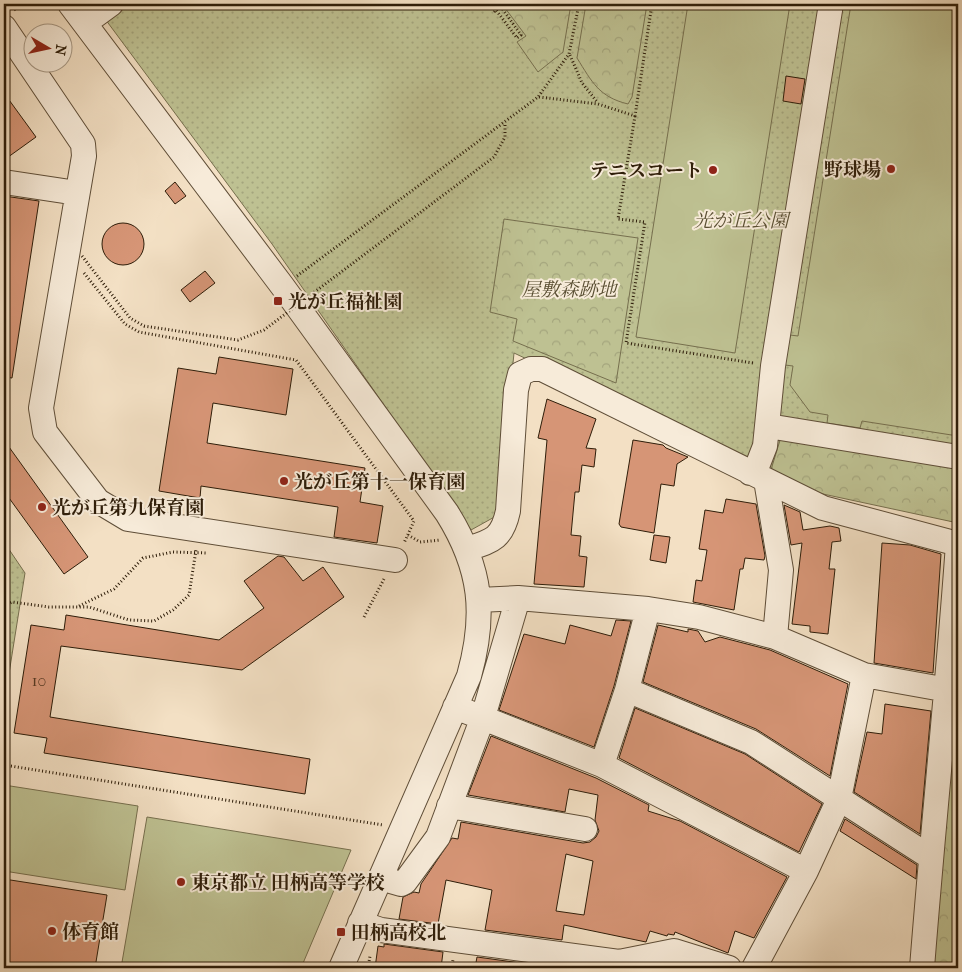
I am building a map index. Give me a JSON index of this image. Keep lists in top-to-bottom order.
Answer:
{
  "parks": ["光が丘公園", "屋敷森跡地"],
  "places": {
    "other": [
      "野球場",
      "テニスコート",
      "光が丘第十一保育園",
      "光が丘第九保育園",
      "東京都立 田柄高等学校",
      "体育館"
    ],
    "transit": ["光が丘福祉園", "田柄高校北"]
  },
  "house_numbers": ["10"],
  "north": "right"
}
